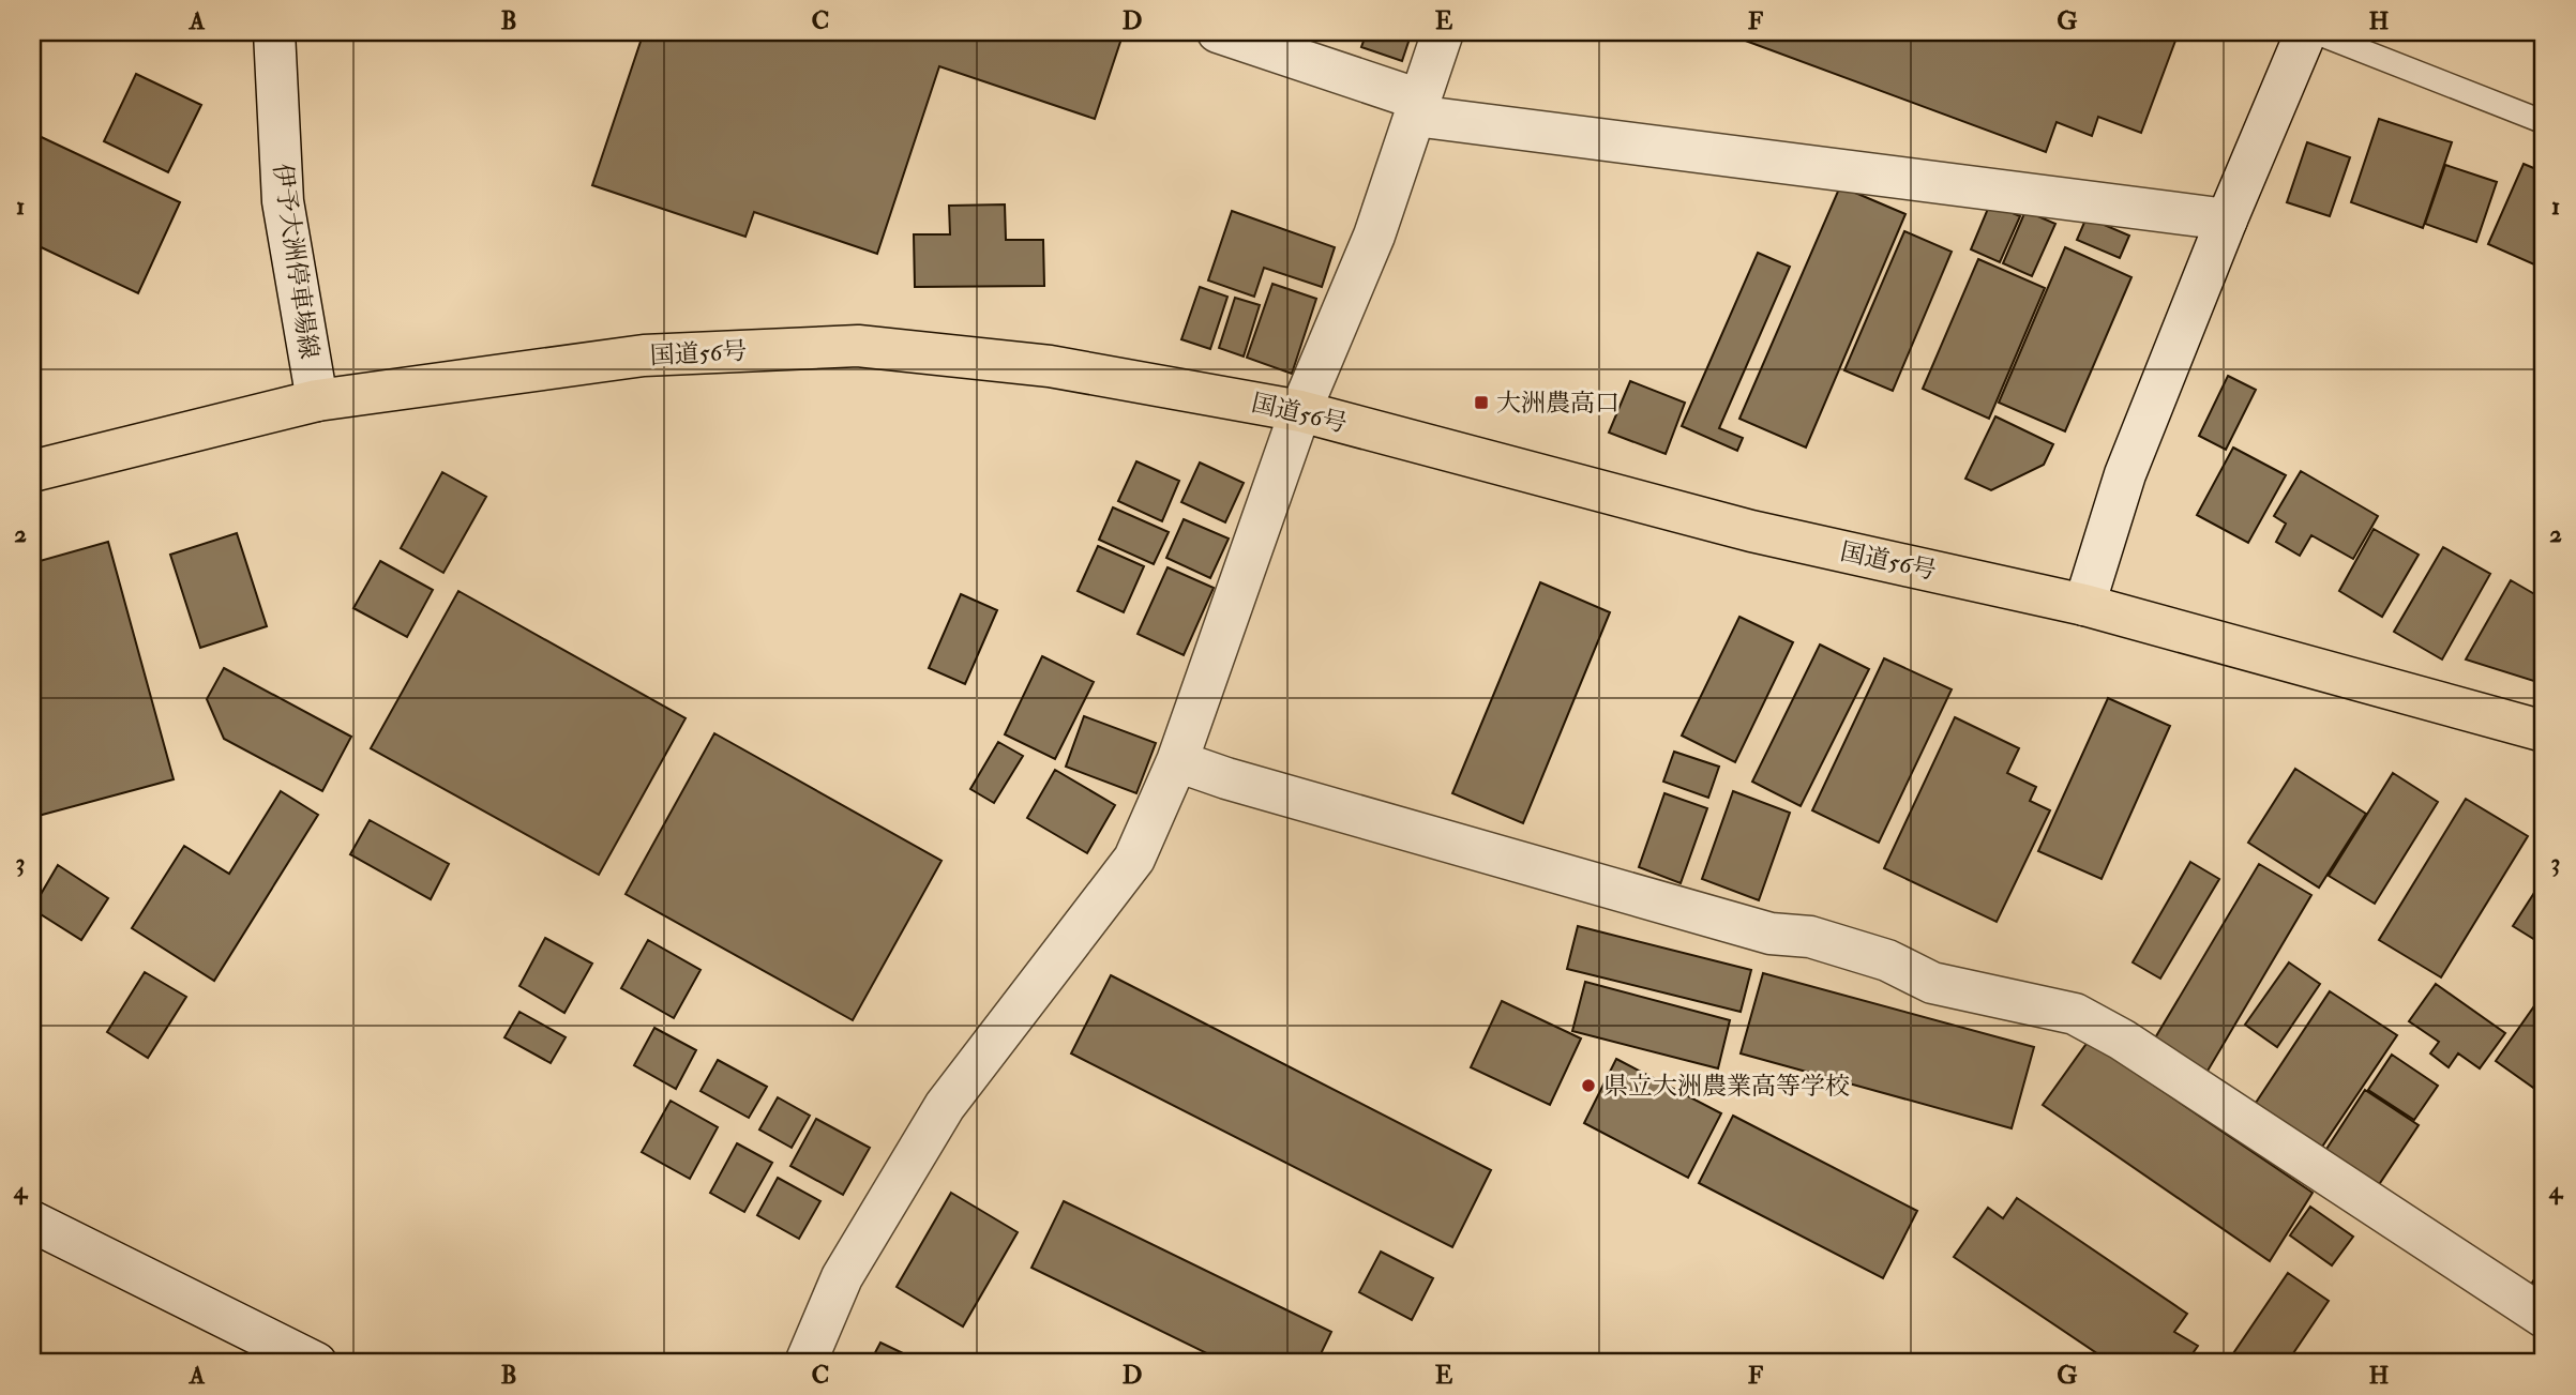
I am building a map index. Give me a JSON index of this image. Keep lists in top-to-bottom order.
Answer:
{
  "streets": {
    "highway": ["国道56号"],
    "street": ["伊予大洲停車場線"]
  },
  "crossings": [
    ["伊予大洲停車場線", "国道56号"]
  ],
  "places": {
    "transit": ["大洲農高口"],
    "other": ["県立大洲農業高等学校"]
  },
  "grid": {
    "columns": [
      "A",
      "B",
      "C",
      "D",
      "E",
      "F",
      "G",
      "H"
    ],
    "rows": [
      "1",
      "2",
      "3",
      "4"
    ]
  }
}
